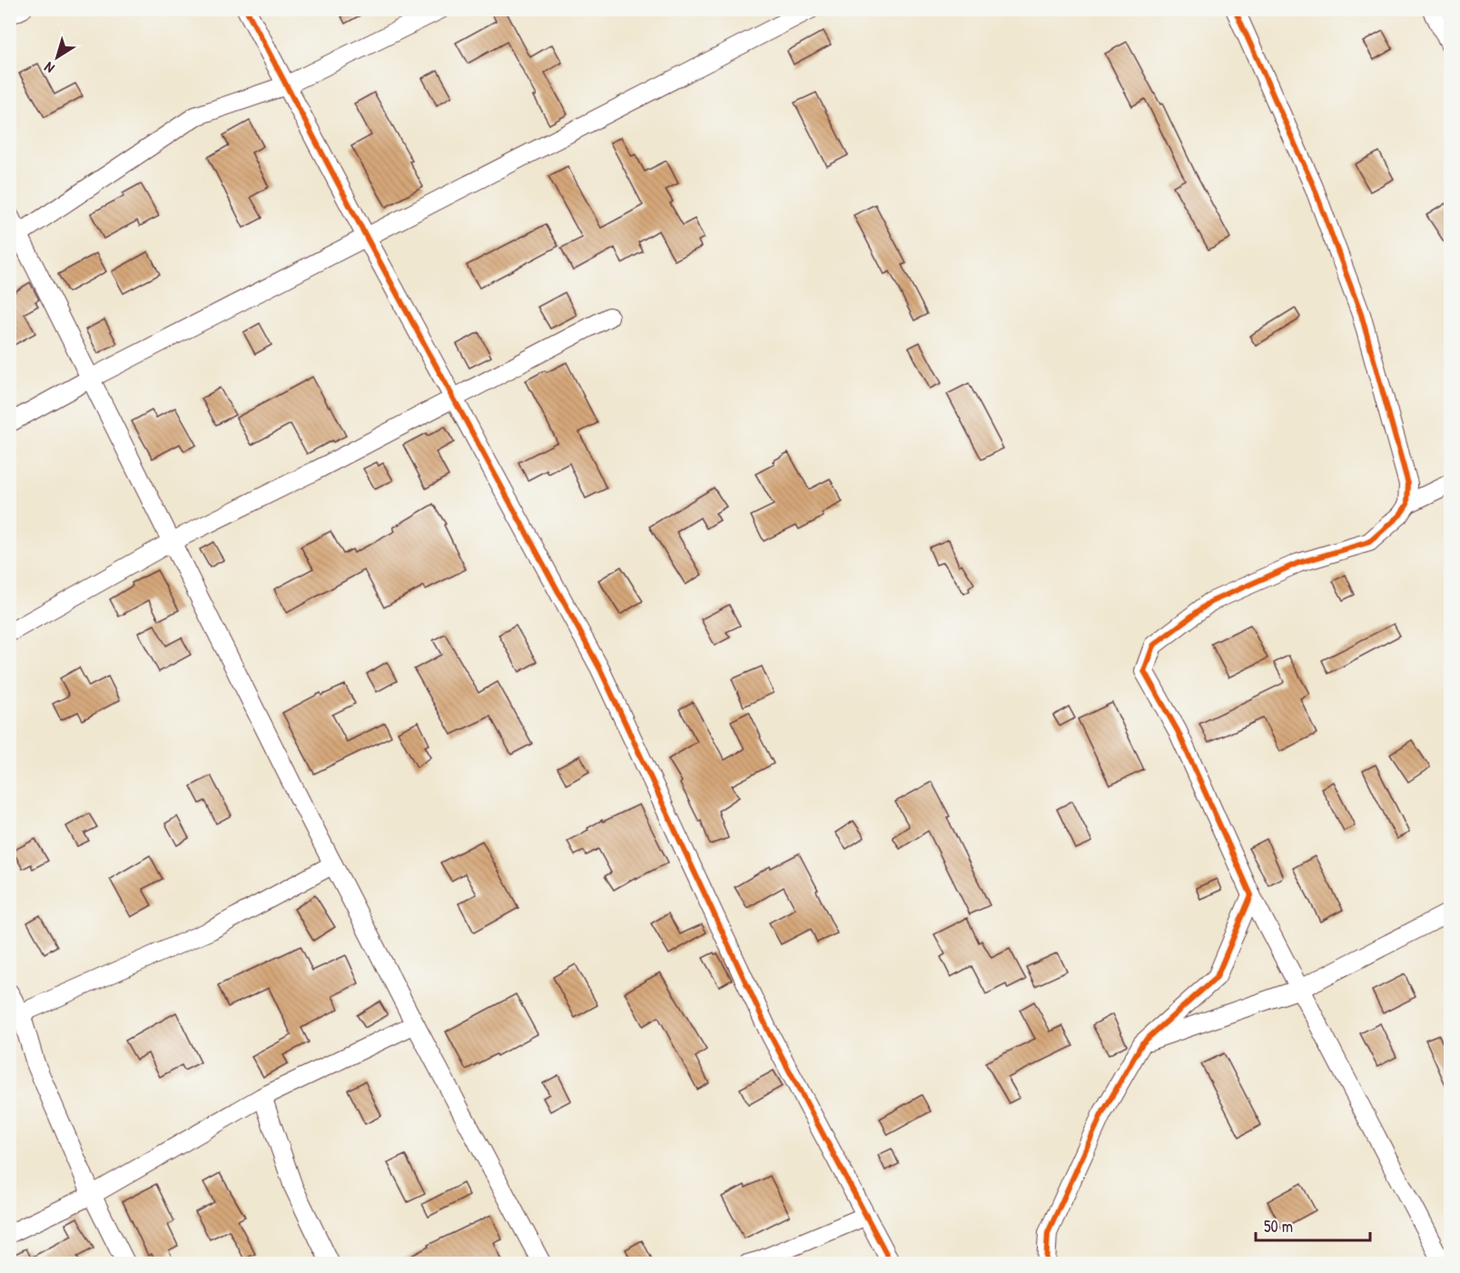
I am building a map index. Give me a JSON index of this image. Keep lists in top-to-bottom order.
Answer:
{
  "scale_bar": "50 m",
  "north": "bottom left"
}
